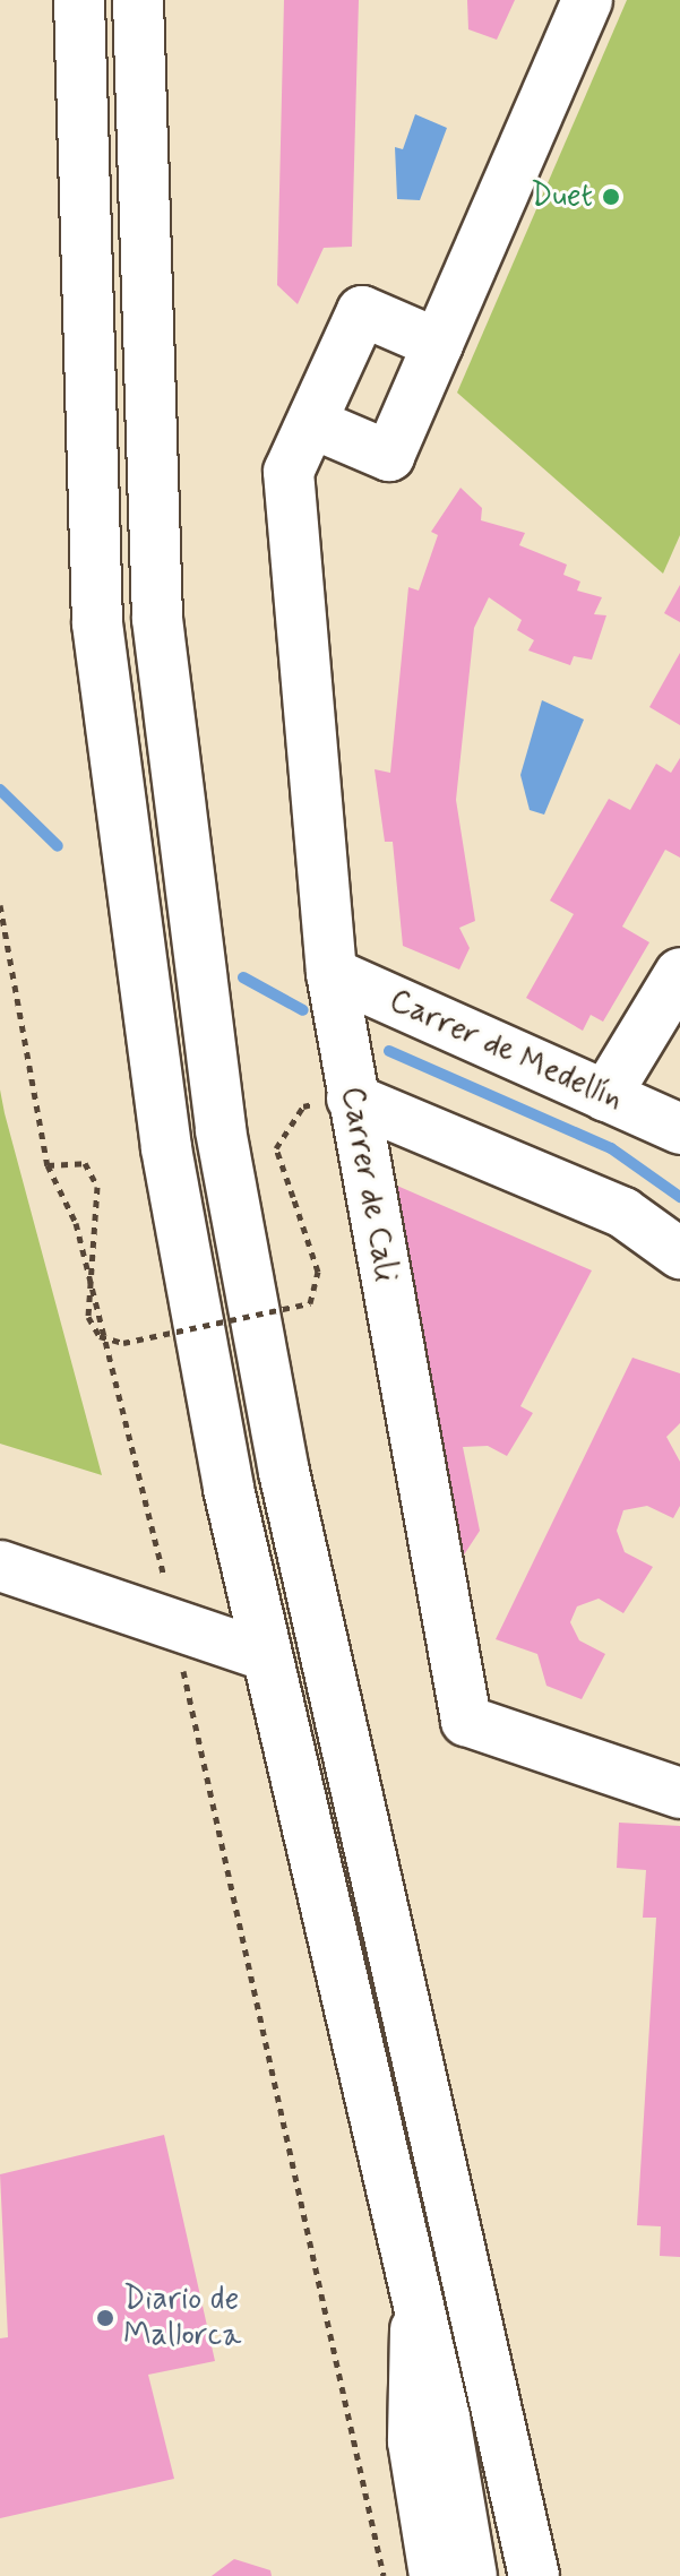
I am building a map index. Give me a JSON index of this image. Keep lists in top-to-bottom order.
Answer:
{
  "streets": {
    "main road": ["Carrer de Medellín", "Carrer de Cali"]
  },
  "crossings": [
    ["Carrer de Medellín", "Carrer de Cali"]
  ],
  "places": ["Duet", "Diario de Mallorca"]
}
